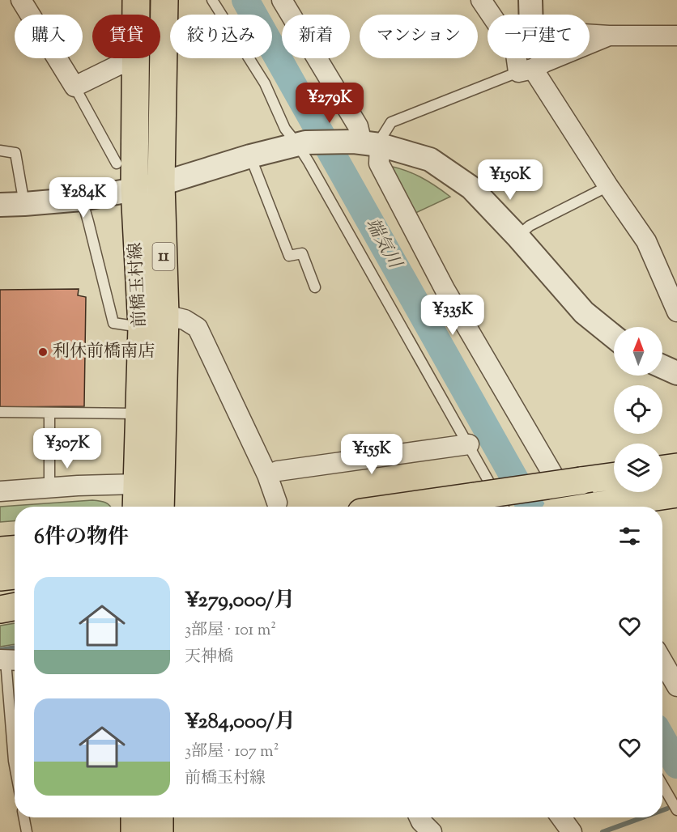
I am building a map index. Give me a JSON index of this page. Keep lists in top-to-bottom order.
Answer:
{
  "streets": {
    "main road": ["11", "前橋玉村線"]
  },
  "water": ["端気川"],
  "places": ["利休前橋南店"],
  "north": "top",
  "page": {
    "chip": [
      "購入",
      "賃貸",
      "絞り込み",
      "新着",
      "マンション",
      "一戸建て"
    ],
    "price": [
      "¥279K",
      "¥150K",
      "¥284K",
      "¥335K",
      "¥307K",
      "¥155K"
    ],
    "heading": "6件の物件",
    "list": [
      {
        "name": "¥279,000/月",
        "note": "3部屋 · 101 m² · 天神橋"
      },
      {
        "name": "¥284,000/月",
        "note": "3部屋 · 107 m² · 前橋玉村線"
      }
    ]
  }
}
